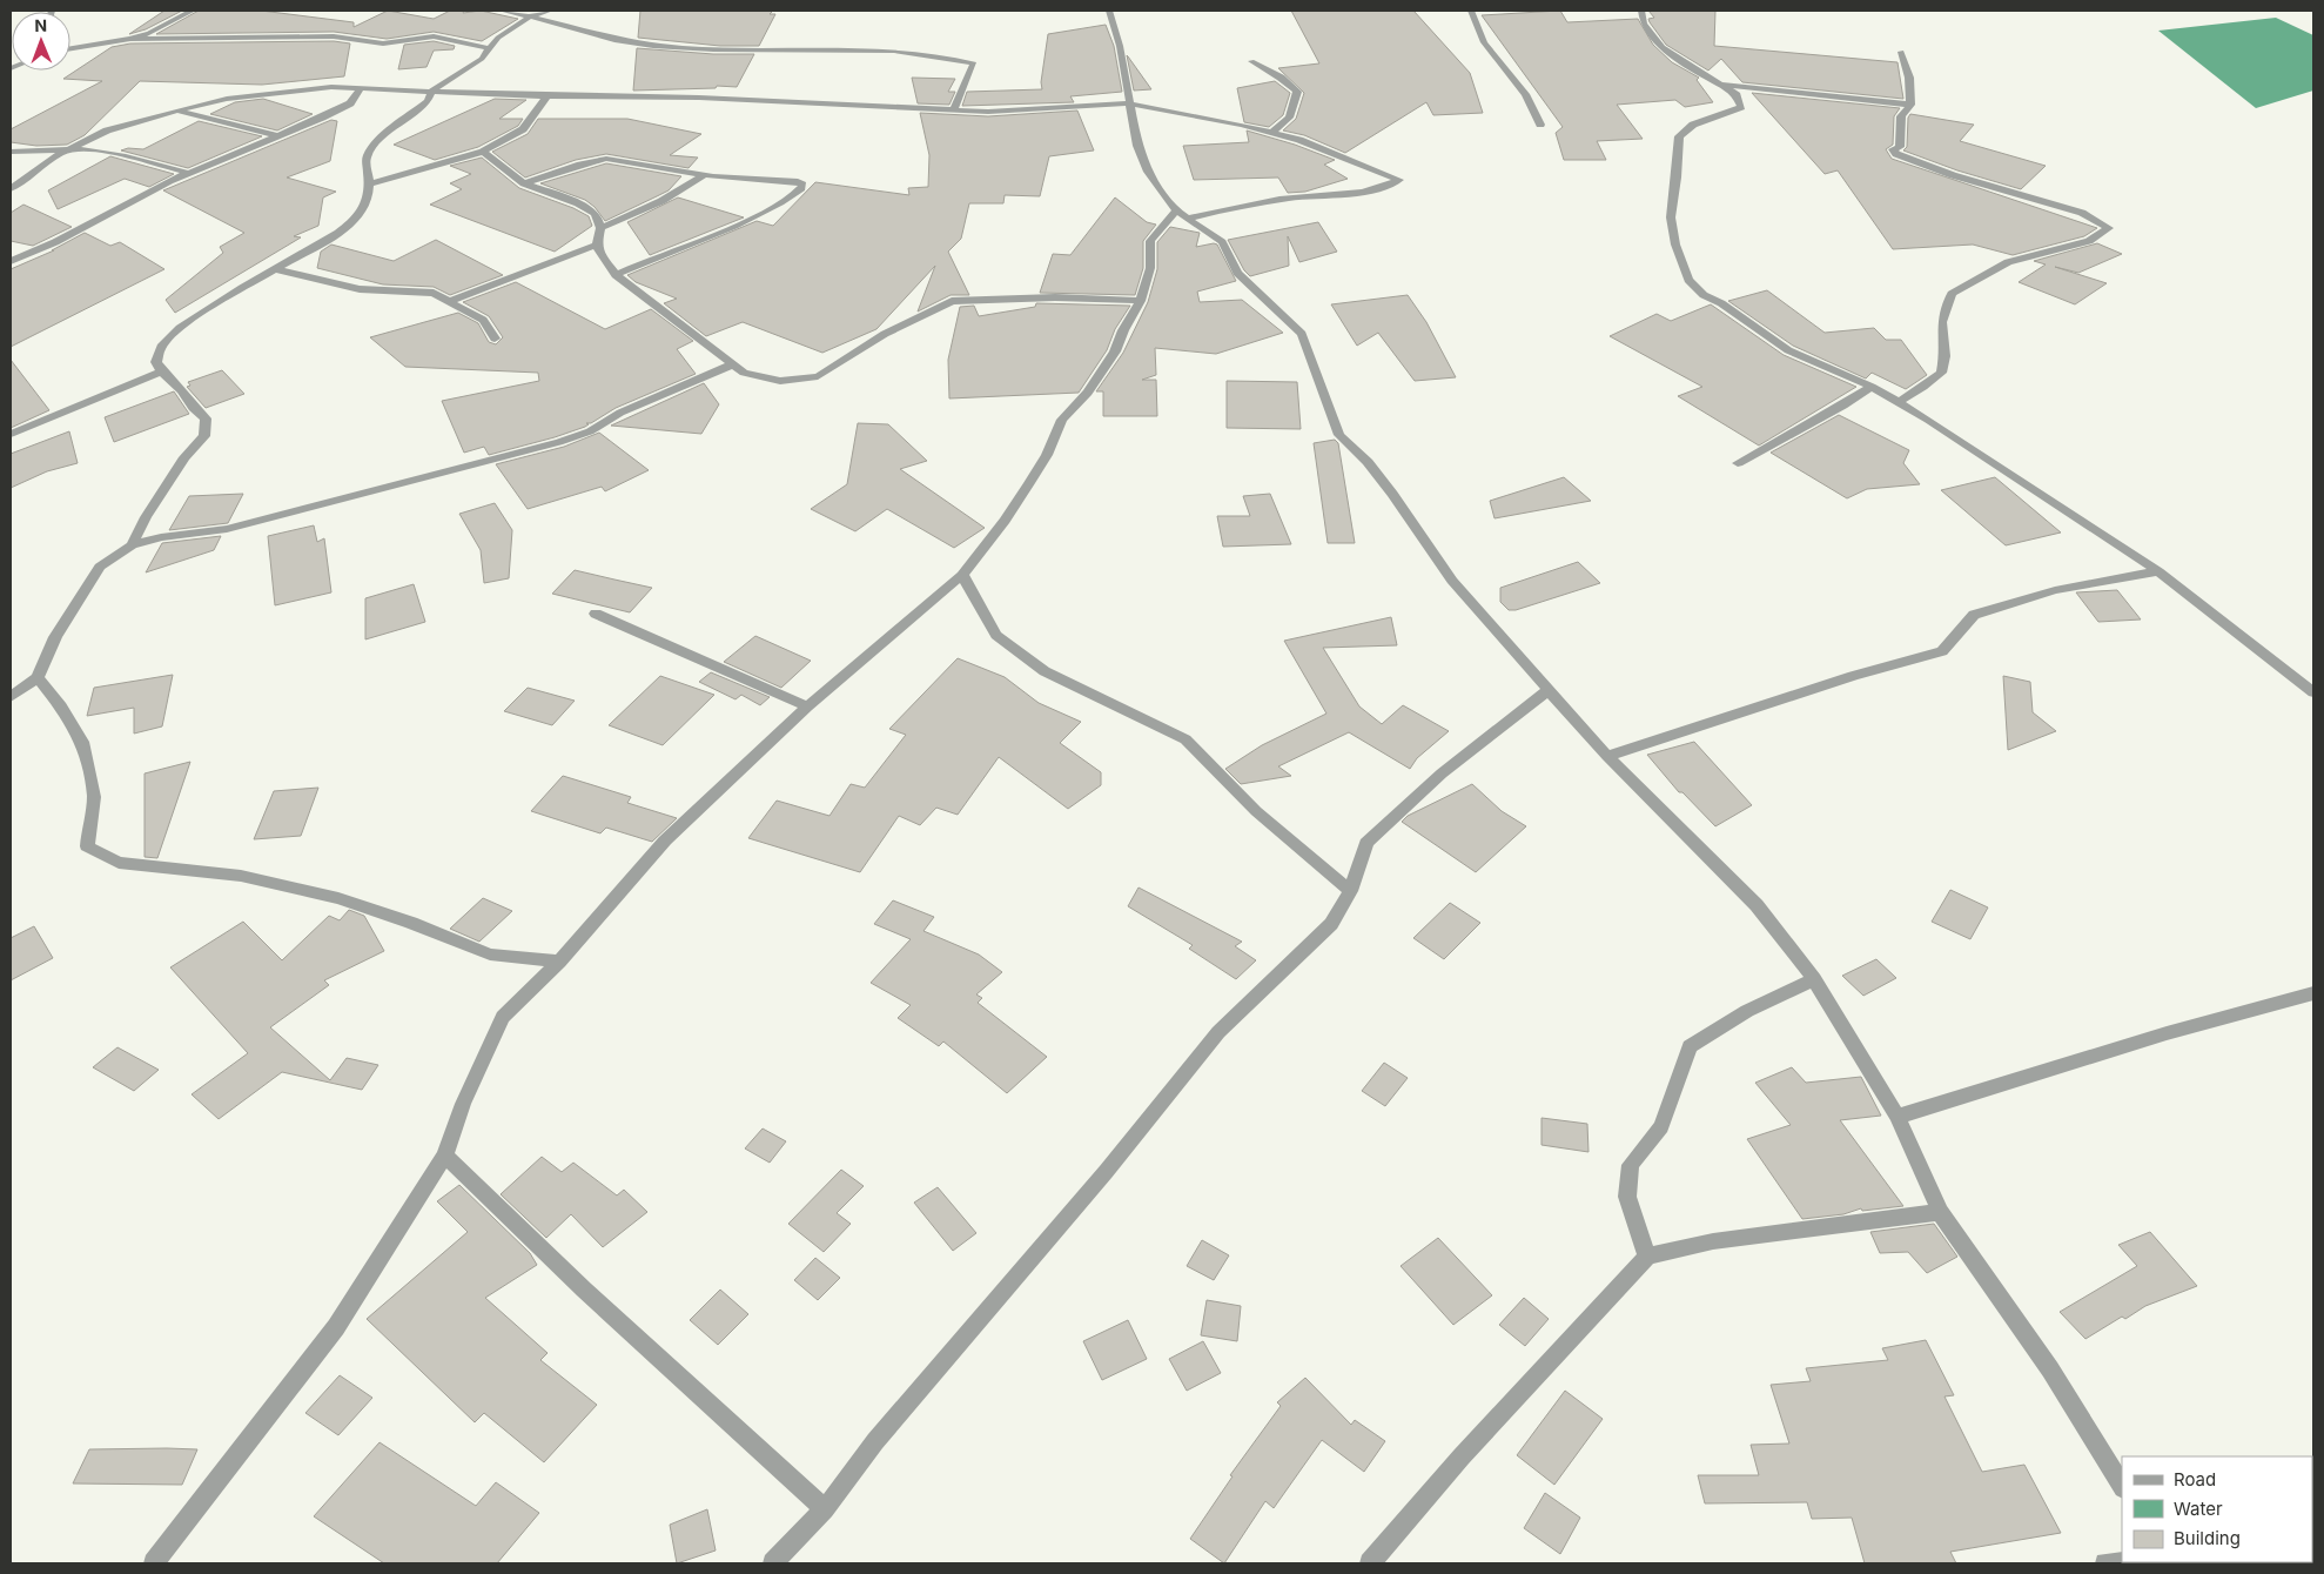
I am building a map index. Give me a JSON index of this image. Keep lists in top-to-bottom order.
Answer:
{
  "legend": ["Road", "Water", "Building"],
  "north": "top"
}
